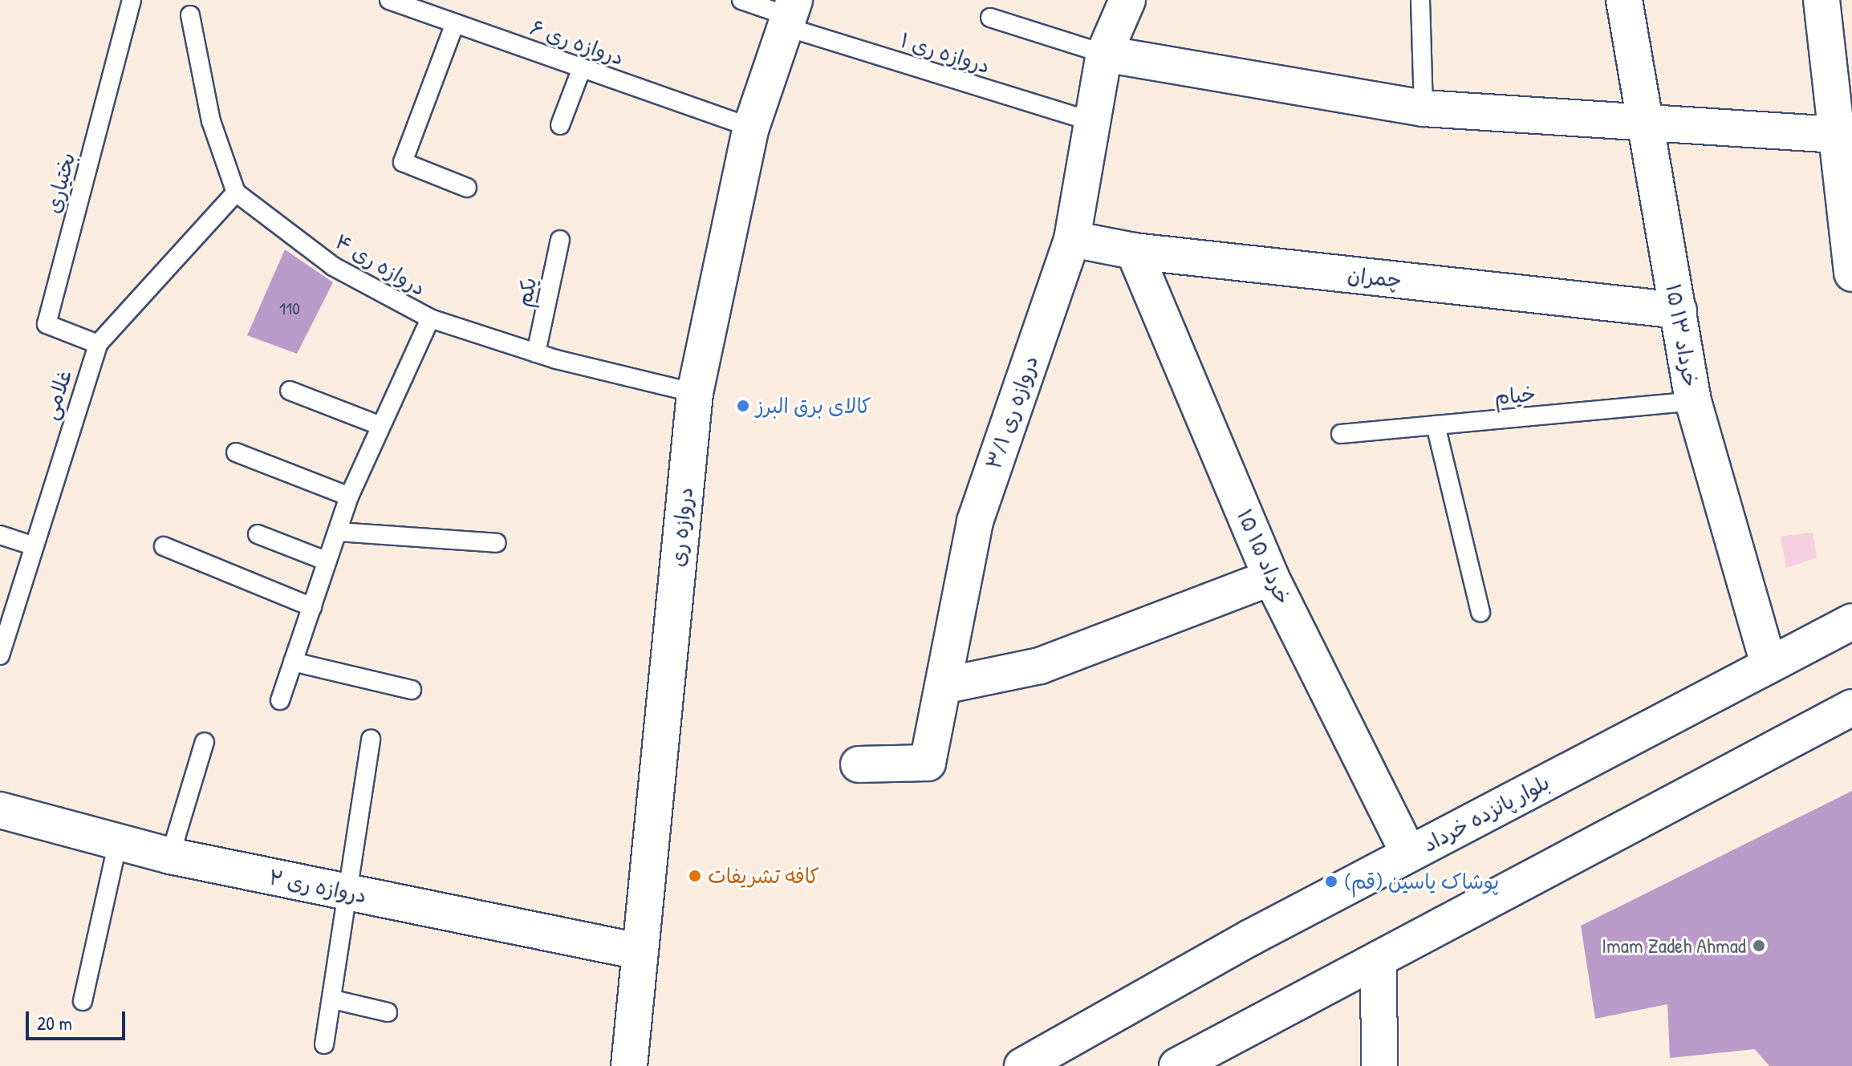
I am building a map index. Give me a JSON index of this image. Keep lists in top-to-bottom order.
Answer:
{
  "streets": {
    "street": [
      "چمران",
      "۱۵ خرداد ۱۳",
      "دروازه ری ۳/۱",
      "دروازه ری",
      "۱۵ خرداد ۱۵",
      "بلوار پانزده خرداد",
      "دروازه ری ۲"
    ],
    "lane": [
      "دروازه ری ۶",
      "دروازه ری ۱",
      "بختیاری",
      "دروازه ری ۴",
      "یکم",
      "غلامی",
      "خیام"
    ]
  },
  "crossings": [
    ["دروازه ری ۶", "دروازه ری"],
    ["دروازه ری ۱", "دروازه ری ۳/۱"],
    ["دروازه ری ۱", "دروازه ری"],
    ["بختیاری", "غلامی"],
    ["دروازه ری ۴", "یکم"],
    ["دروازه ری ۴", "غلامی"],
    ["دروازه ری ۴", "دروازه ری"],
    ["چمران", "۱۵ خرداد ۱۳"],
    ["چمران", "دروازه ری ۳/۱"],
    ["چمران", "۱۵ خرداد ۱۵"],
    ["۱۵ خرداد ۱۳", "خیام"],
    ["۱۵ خرداد ۱۳", "بلوار پانزده خرداد"],
    ["دروازه ری", "دروازه ری ۲"],
    ["۱۵ خرداد ۱۵", "بلوار پانزده خرداد"]
  ],
  "places": [
    "کالای برق البرز",
    "کافه تشریفات",
    "پوشاک یاسین (قم)",
    "Imam Zadeh Ahmad"
  ],
  "house_numbers": ["110"],
  "scale_bar": "20 m"
}
